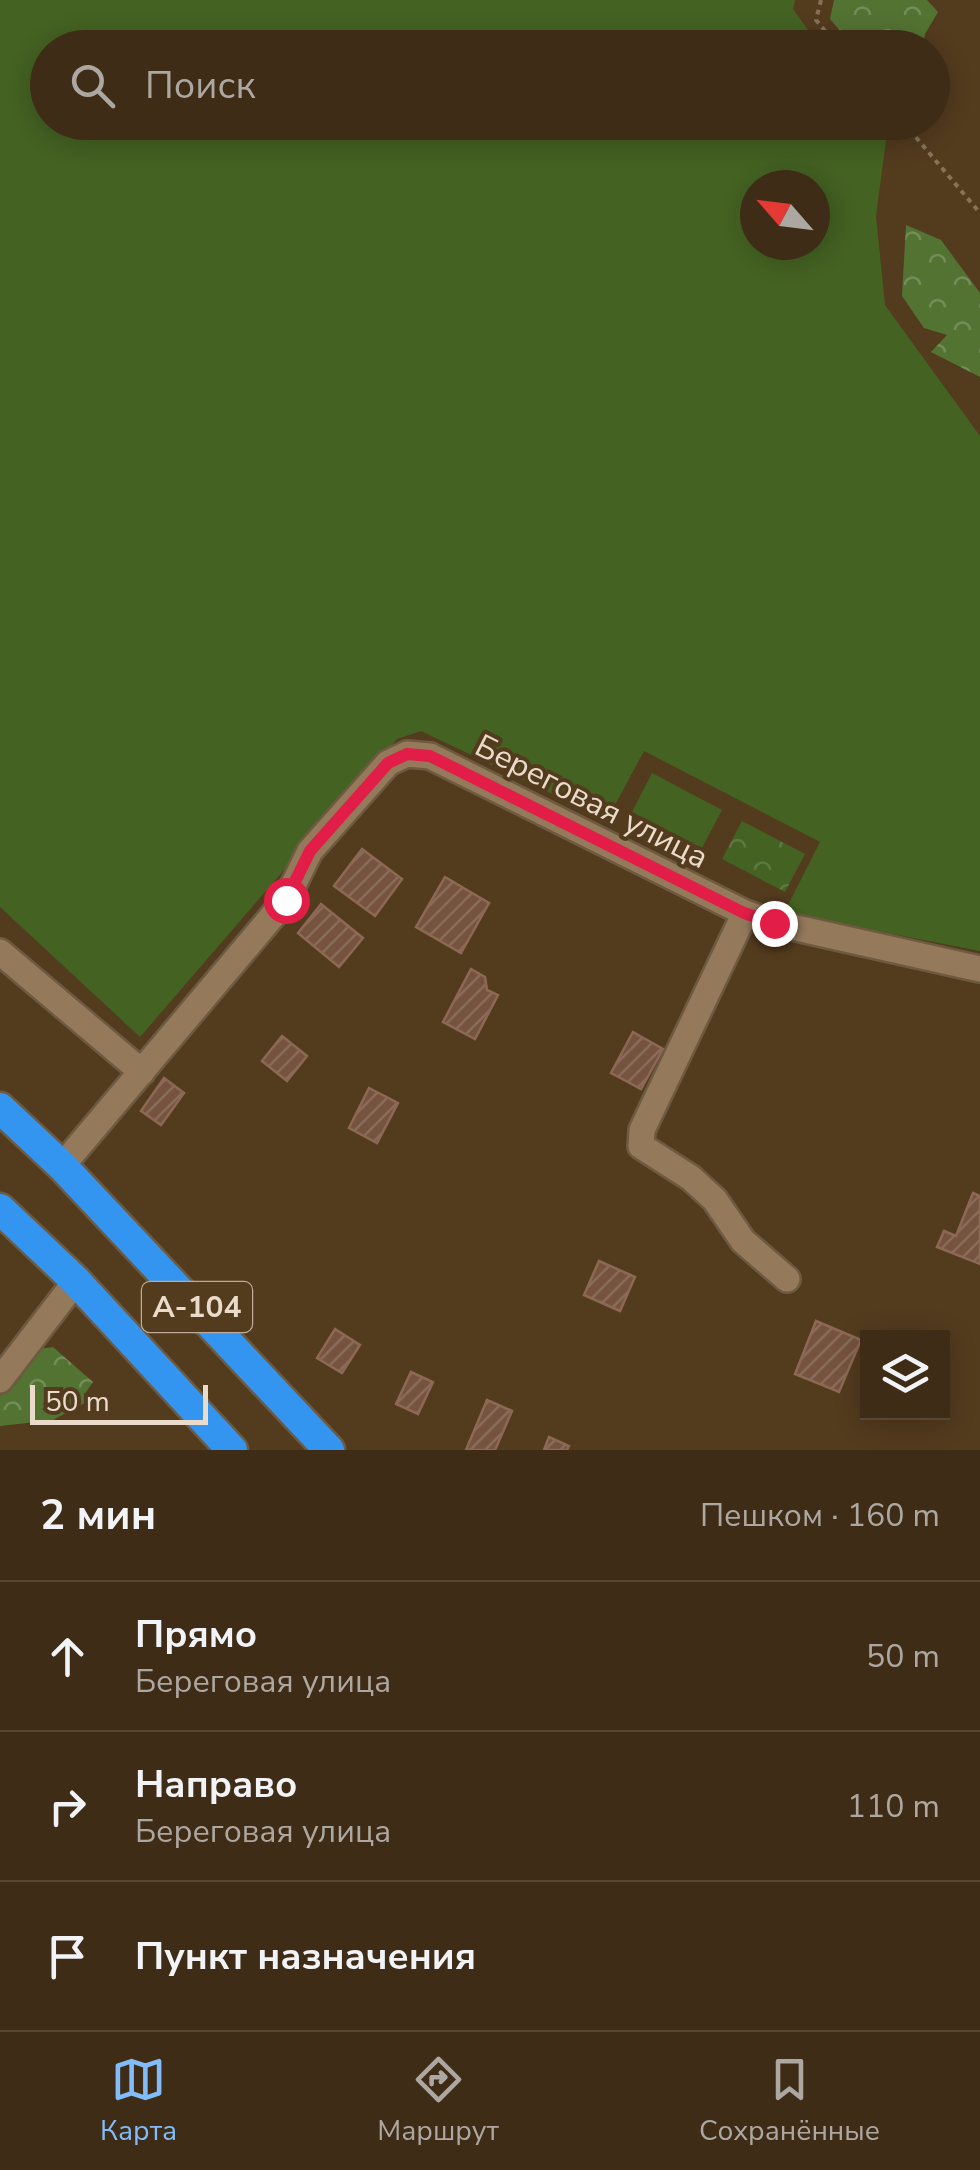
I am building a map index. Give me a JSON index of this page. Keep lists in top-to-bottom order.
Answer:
{
  "streets": {
    "highway": ["А-104"],
    "street": ["Береговая улица"]
  },
  "crossings": [
    ["Береговая улица", "А-104"]
  ],
  "scale_bar": "50 m",
  "north": "top left",
  "page": {
    "search": "Поиск",
    "scale": "50 m",
    "heading": ["2 мин", "Пешком · 160 m"],
    "list": [
      ["Прямо", "Береговая улица", "50 m"],
      ["Направо", "Береговая улица", "110 m"],
      "Пункт назначения"
    ],
    "nav": ["Карта", "Маршрут", "Сохранённые"]
  }
}
